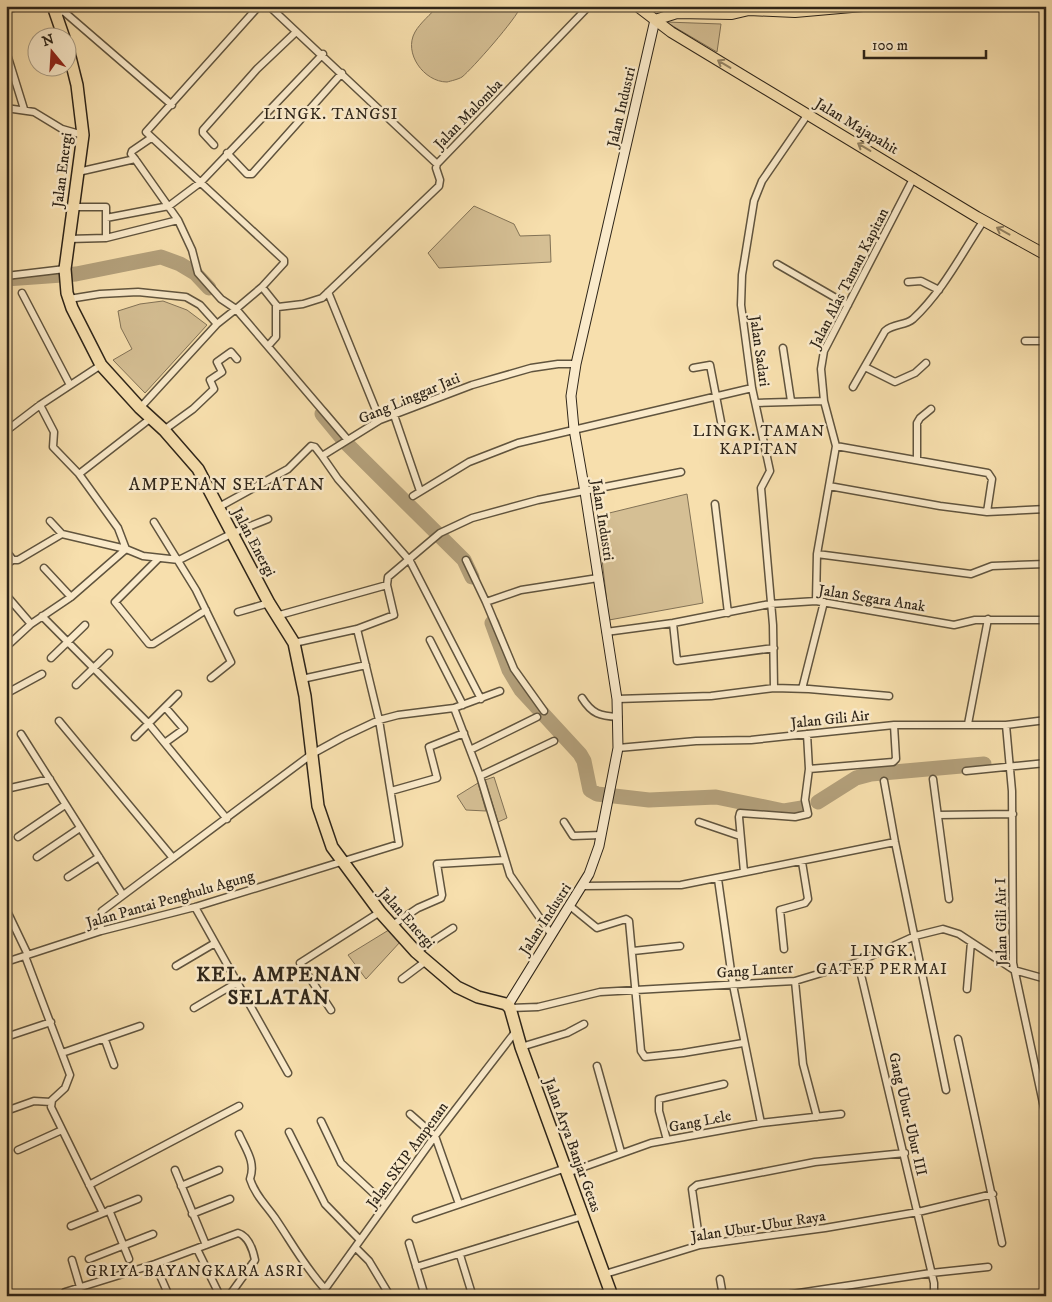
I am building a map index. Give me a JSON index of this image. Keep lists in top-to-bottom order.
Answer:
{
  "streets": {
    "highway": ["Jalan Energi", "Jalan Arya Banjar Getas"],
    "main road": ["Jalan Majapahit"],
    "street": [
      "Jalan Industri",
      "Jalan Malomba",
      "Jalan Alas Taman Kapitan",
      "Jalan Sadari",
      "Gang Linggar Jati",
      "Jalan Segara Anak",
      "Jalan Gili Air",
      "Jalan Pantai Penghulu Agung",
      "Jalan Gili Air I",
      "Gang Lanter",
      "Gang Ubur-Ubur III",
      "Gang Lele",
      "Jalan SKIP Ampenan",
      "Jalan Ubur-Ubur Raya"
    ]
  },
  "crossings": [
    ["Jalan Industri", "Jalan Majapahit"],
    ["Jalan Industri", "Jalan Energi"],
    ["Jalan Industri", "Gang Linggar Jati"],
    ["Jalan Industri", "Jalan Segara Anak"],
    ["Jalan Industri", "Jalan Gili Air"],
    ["Jalan Industri", "Gang Lanter"],
    ["Jalan Industri", "Jalan Arya Banjar Getas"],
    ["Jalan Majapahit", "Jalan Alas Taman Kapitan"],
    ["Jalan Majapahit", "Jalan Sadari"],
    ["Jalan Energi", "Jalan Pantai Penghulu Agung"],
    ["Jalan Energi", "Gang Lanter"],
    ["Jalan Energi", "Jalan Arya Banjar Getas"],
    ["Jalan Alas Taman Kapitan", "Jalan Segara Anak"],
    ["Jalan Sadari", "Jalan Segara Anak"],
    ["Jalan Gili Air", "Jalan Gili Air I"],
    ["Jalan Gili Air I", "Gang Lanter"],
    ["Gang Lanter", "Gang Ubur-Ubur III"],
    ["Gang Lanter", "Jalan Arya Banjar Getas"],
    ["Gang Ubur-Ubur III", "Jalan Ubur-Ubur Raya"],
    ["Gang Lele", "Jalan Arya Banjar Getas"],
    ["Jalan Arya Banjar Getas", "Jalan SKIP Ampenan"],
    ["Jalan Arya Banjar Getas", "Jalan Ubur-Ubur Raya"]
  ],
  "one_way": ["Jalan Majapahit"],
  "districts": [
    "LINGK. TANGSI",
    "LINGK. TAMAN KAPITAN",
    "AMPENAN SELATAN",
    "LINGK. GATEP PERMAI",
    "KEL. AMPENAN SELATAN",
    "GRIYA BAYANGKARA ASRI"
  ],
  "scale_bar": "100 m",
  "north": "top"
}
